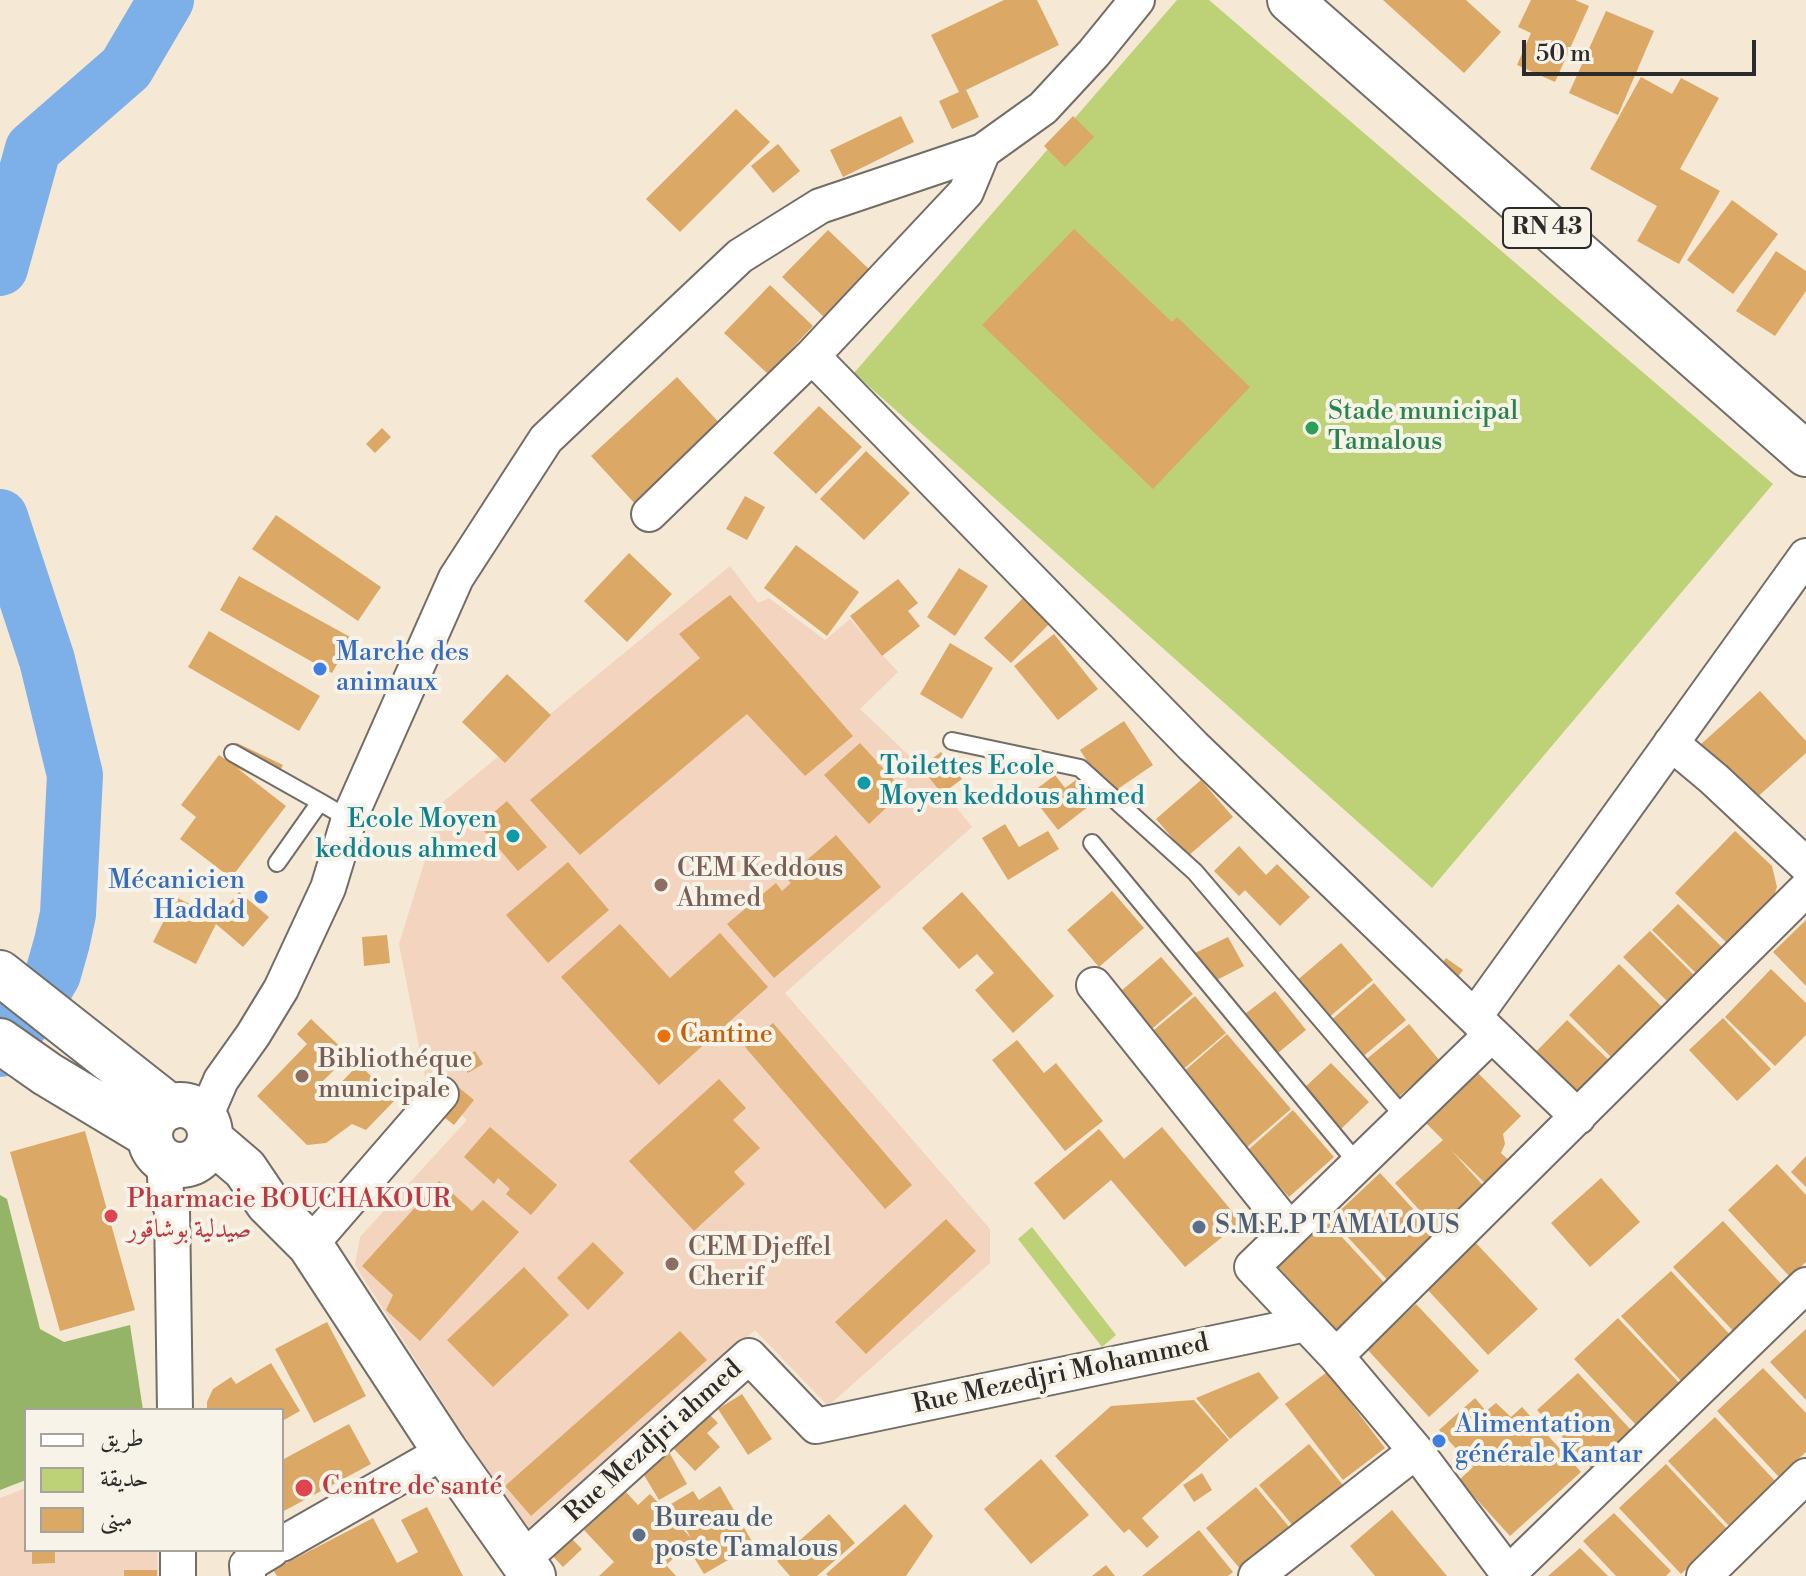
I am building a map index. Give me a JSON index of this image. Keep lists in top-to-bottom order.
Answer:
{
  "streets": {
    "street": ["RN 43", "Rue Mezedjri Mohammed", "Rue Mezdjri ahmed"]
  },
  "crossings": [
    ["Rue Mezedjri Mohammed", "Rue Mezdjri ahmed"]
  ],
  "places": [
    "Stade municipal Tamalous",
    "Marche des animaux",
    "Toilettes Ecole Moyen keddous ahmed",
    "Ecole Moyen keddous ahmed",
    "CEM Keddous Ahmed",
    "Mécanicien Haddad",
    "Cantine",
    "Bibliothéque municipale",
    "Pharmacie BOUCHAKOUR صيدلية بوشاقور",
    "S.M.E.P TAMALOUS",
    "CEM Djeffel Cherif",
    "Alimentation générale Kantar",
    "Centre de santé",
    "Bureau de poste Tamalous"
  ],
  "legend": ["طريق", "حديقة", "مبنى"],
  "scale_bar": "50 m"
}
